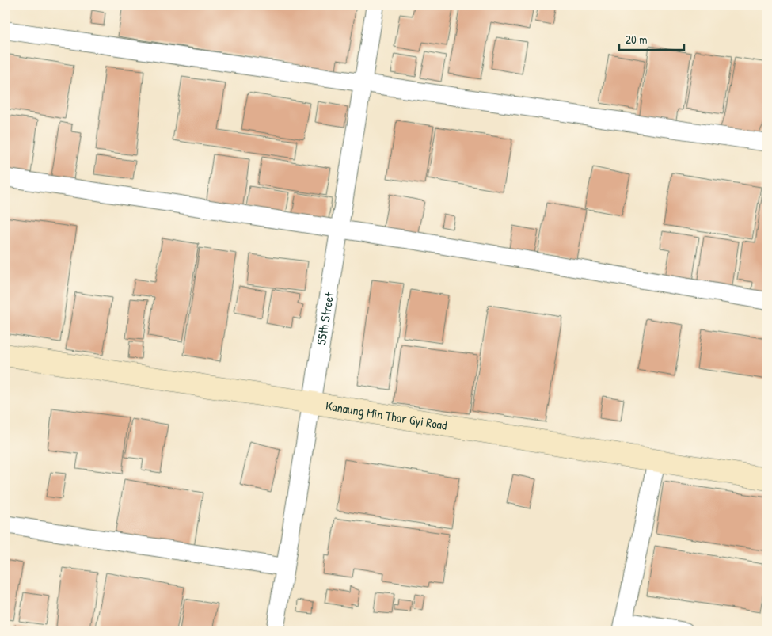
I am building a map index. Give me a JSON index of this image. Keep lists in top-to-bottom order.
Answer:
{
  "streets": {
    "street": ["55th Street", "Kanaung Min Thar Gyi Road"]
  },
  "crossings": [
    ["55th Street", "Kanaung Min Thar Gyi Road"]
  ],
  "scale_bar": "20 m"
}
